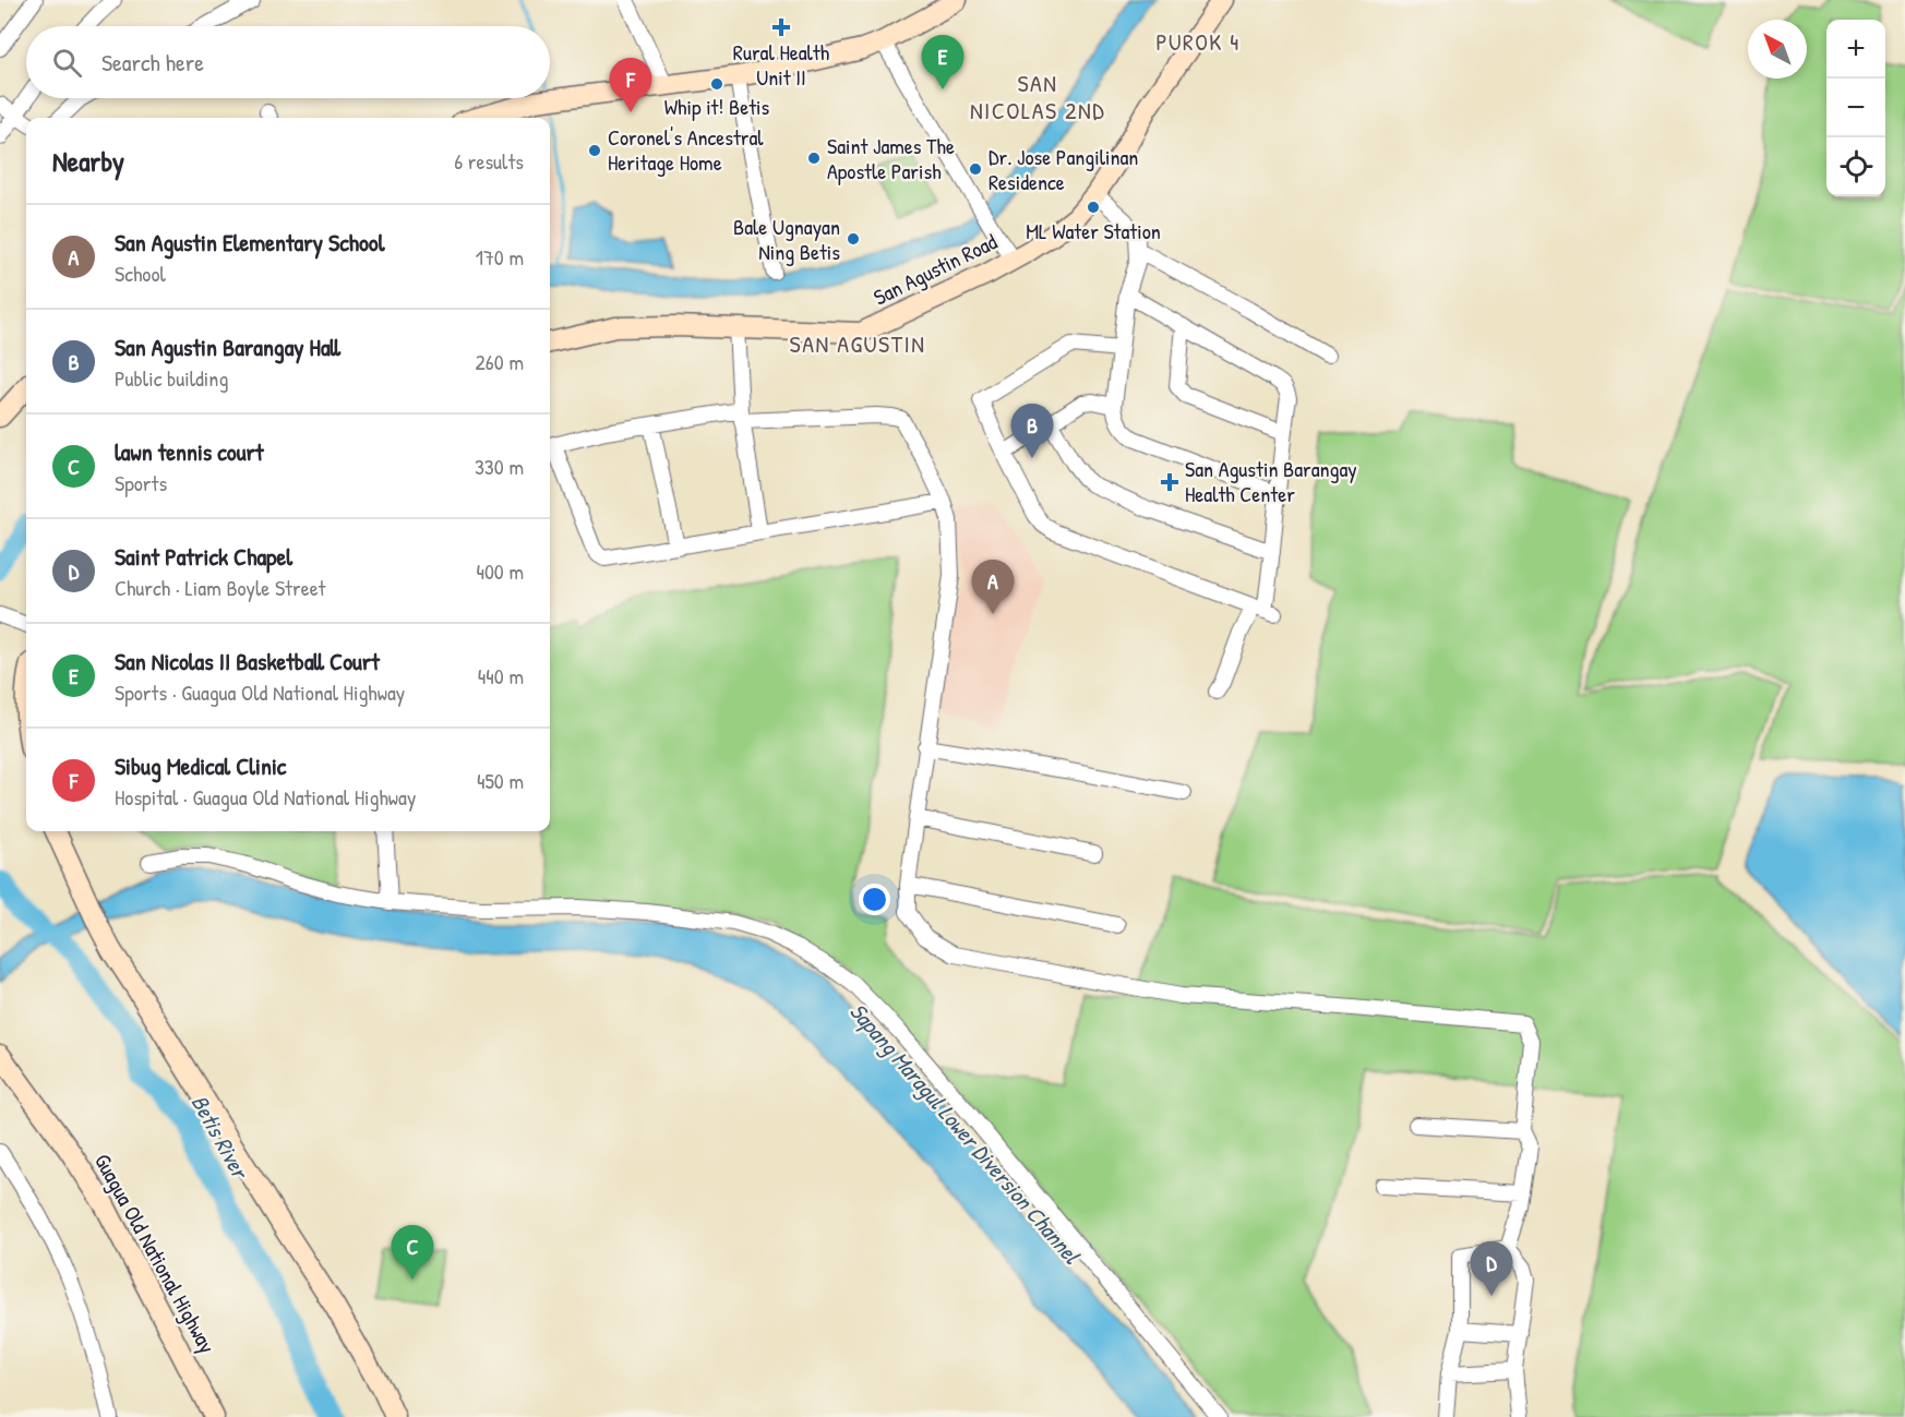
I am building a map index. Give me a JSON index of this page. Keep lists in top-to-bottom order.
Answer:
{
  "streets": {
    "street": ["San Agustin Road", "Guagua Old National Highway"]
  },
  "districts": ["PUROK 4", "SAN NICOLAS 2ND", "SAN AGUSTIN"],
  "water": ["Sapang Maragul Lower Diversion Channel", "Betis River"],
  "places": {
    "health": ["Rural Health Unit II", "San Agustin Barangay Health Center"],
    "other": [
      "Whip it! Betis",
      "Coronel's Ancestral Heritage Home",
      "Saint James The Apostle Parish",
      "Dr. Jose Pangilinan Residence",
      "ML Water Station",
      "Bale Ugnayan Ning Betis"
    ]
  },
  "north": "top left",
  "page": {
    "map_buttons": ["+", "−"],
    "search": "Search here",
    "pins": [
      "E",
      "F",
      "B",
      "A",
      "C",
      "D"
    ],
    "heading": ["Nearby", "6 results"],
    "list": [
      {
        "mark": "A",
        "name": "San Agustin Elementary School",
        "note": "School",
        "value": "170 m"
      },
      {
        "mark": "B",
        "name": "San Agustin Barangay Hall",
        "note": "Public building",
        "value": "260 m"
      },
      {
        "mark": "C",
        "name": "lawn tennis court",
        "note": "Sports",
        "value": "330 m"
      },
      {
        "mark": "D",
        "name": "Saint Patrick Chapel",
        "note": "Church · Liam Boyle Street",
        "value": "400 m"
      },
      {
        "mark": "E",
        "name": "San Nicolas II Basketball Court",
        "note": "Sports · Guagua Old National Highway",
        "value": "440 m"
      },
      {
        "mark": "F",
        "name": "Sibug Medical Clinic",
        "note": "Hospital · Guagua Old National Highway",
        "value": "450 m"
      }
    ]
  }
}
